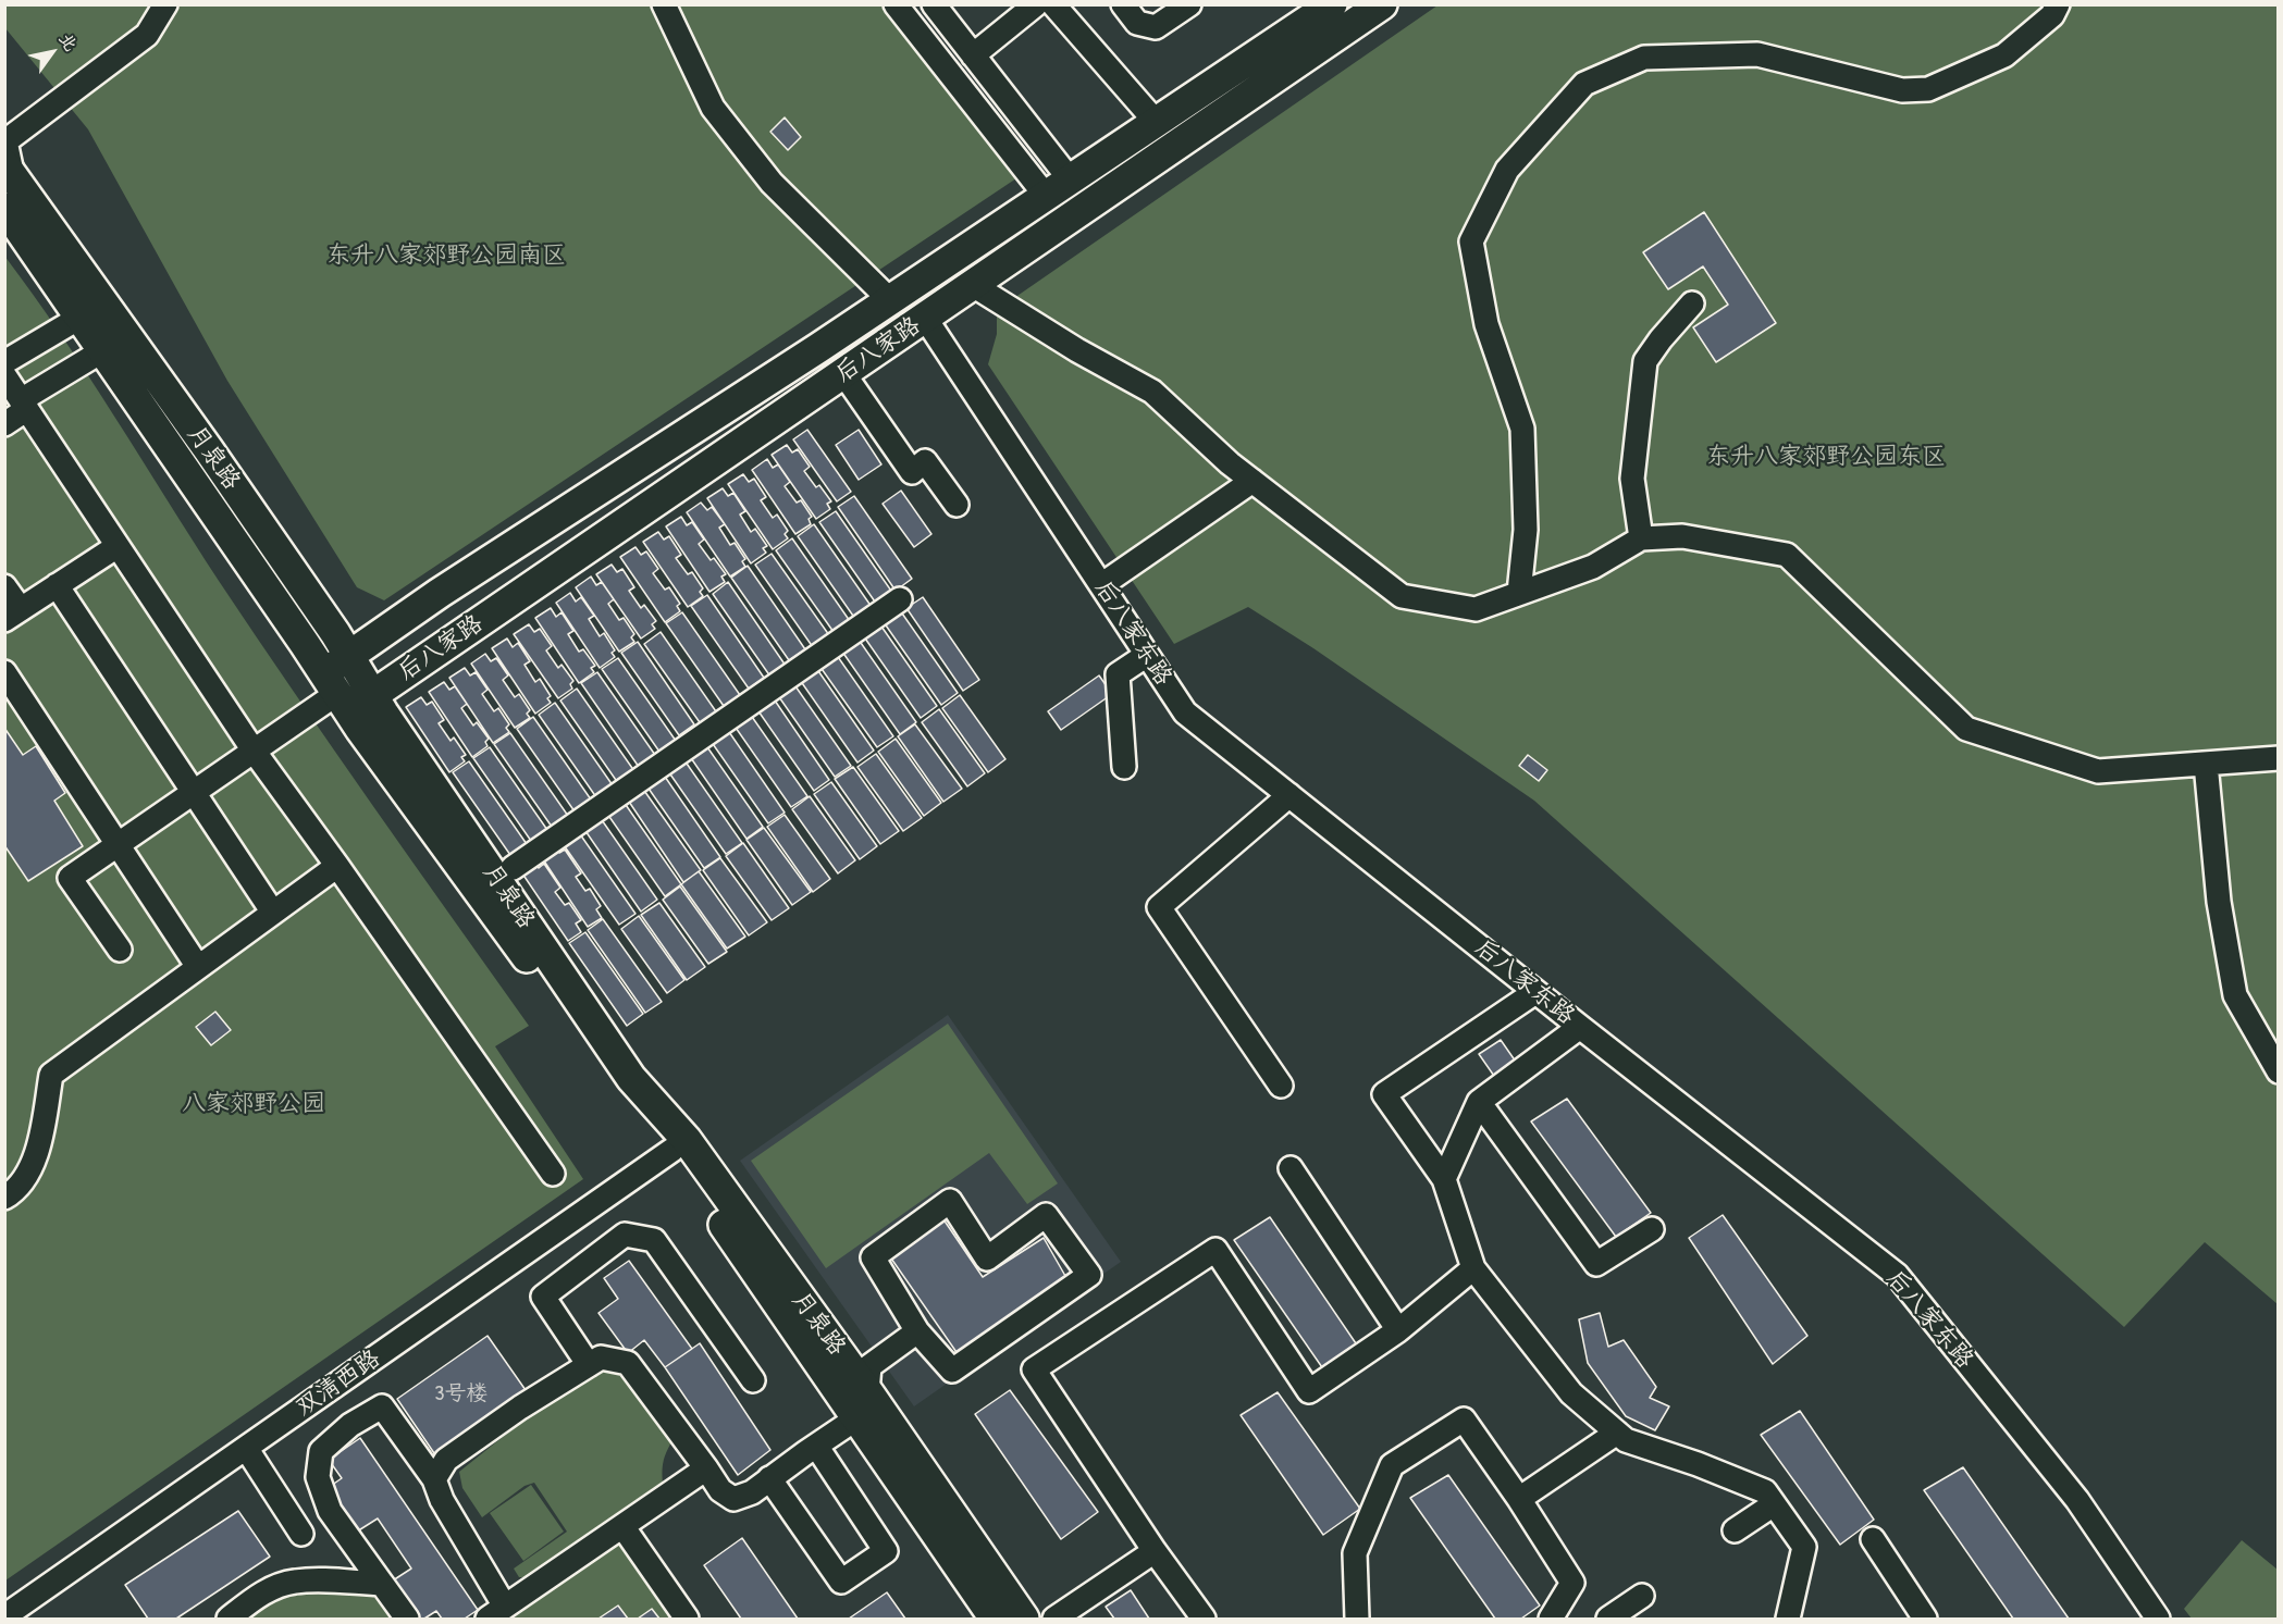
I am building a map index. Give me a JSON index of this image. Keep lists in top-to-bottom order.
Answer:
{
  "streets": {
    "main road": ["后八家路", "月泉路"],
    "street": ["后八家东路", "双清西路"]
  },
  "crossings": [
    ["后八家路", "月泉路"],
    ["后八家路", "后八家东路"],
    ["月泉路", "双清西路"]
  ],
  "parks": ["东升八家郊野公园南区", "东升八家郊野公园东区", "八家郊野公园"],
  "house_numbers": ["3号楼"],
  "north": "top right"
}
